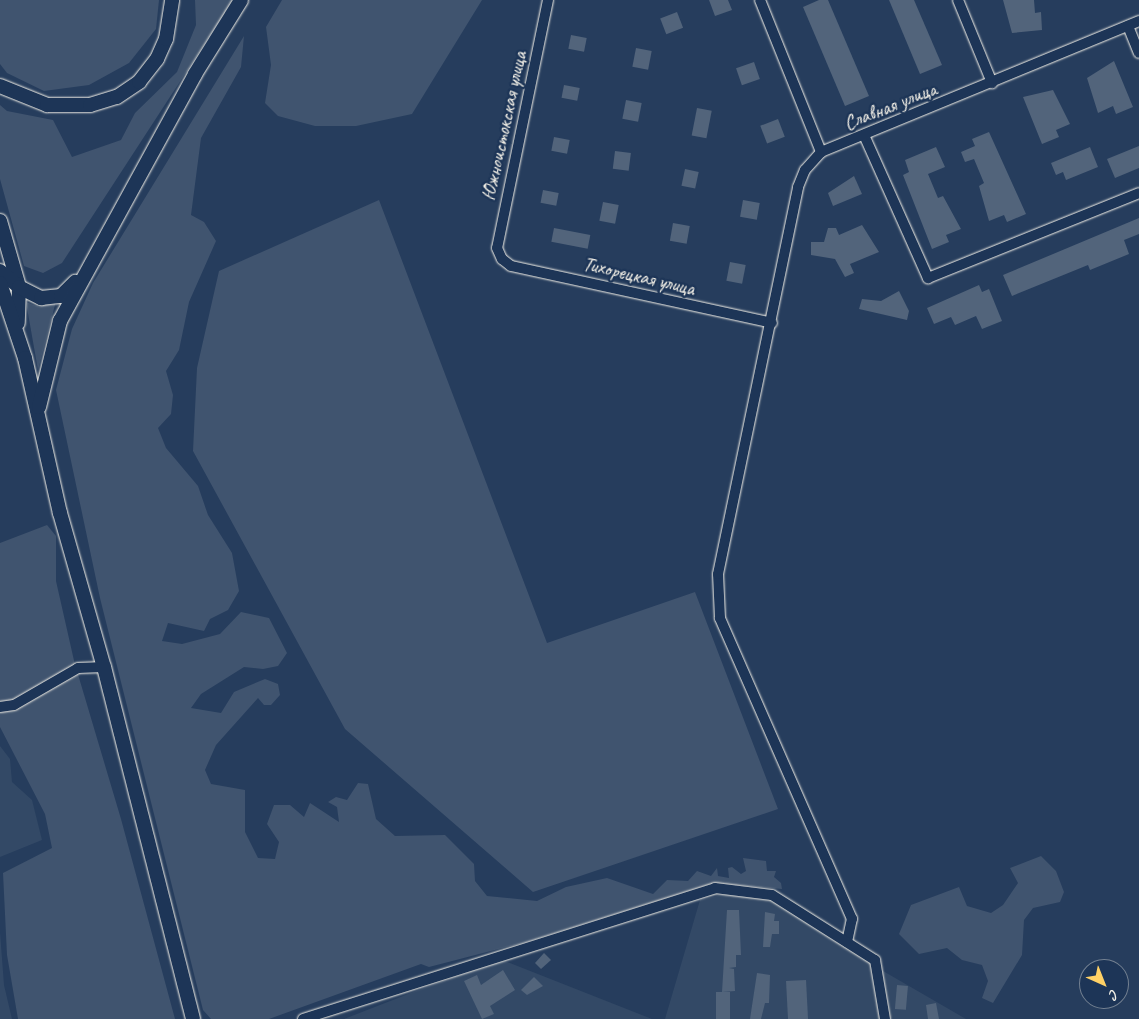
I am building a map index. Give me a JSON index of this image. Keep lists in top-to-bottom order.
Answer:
{
  "streets": {
    "street": ["Славная улица", "Южноистокская улица", "Тихорецкая улица"]
  },
  "crossings": [
    ["Славная улица", "Тихорецкая улица"],
    ["Южноистокская улица", "Тихорецкая улица"]
  ],
  "north": "bottom right"
}
